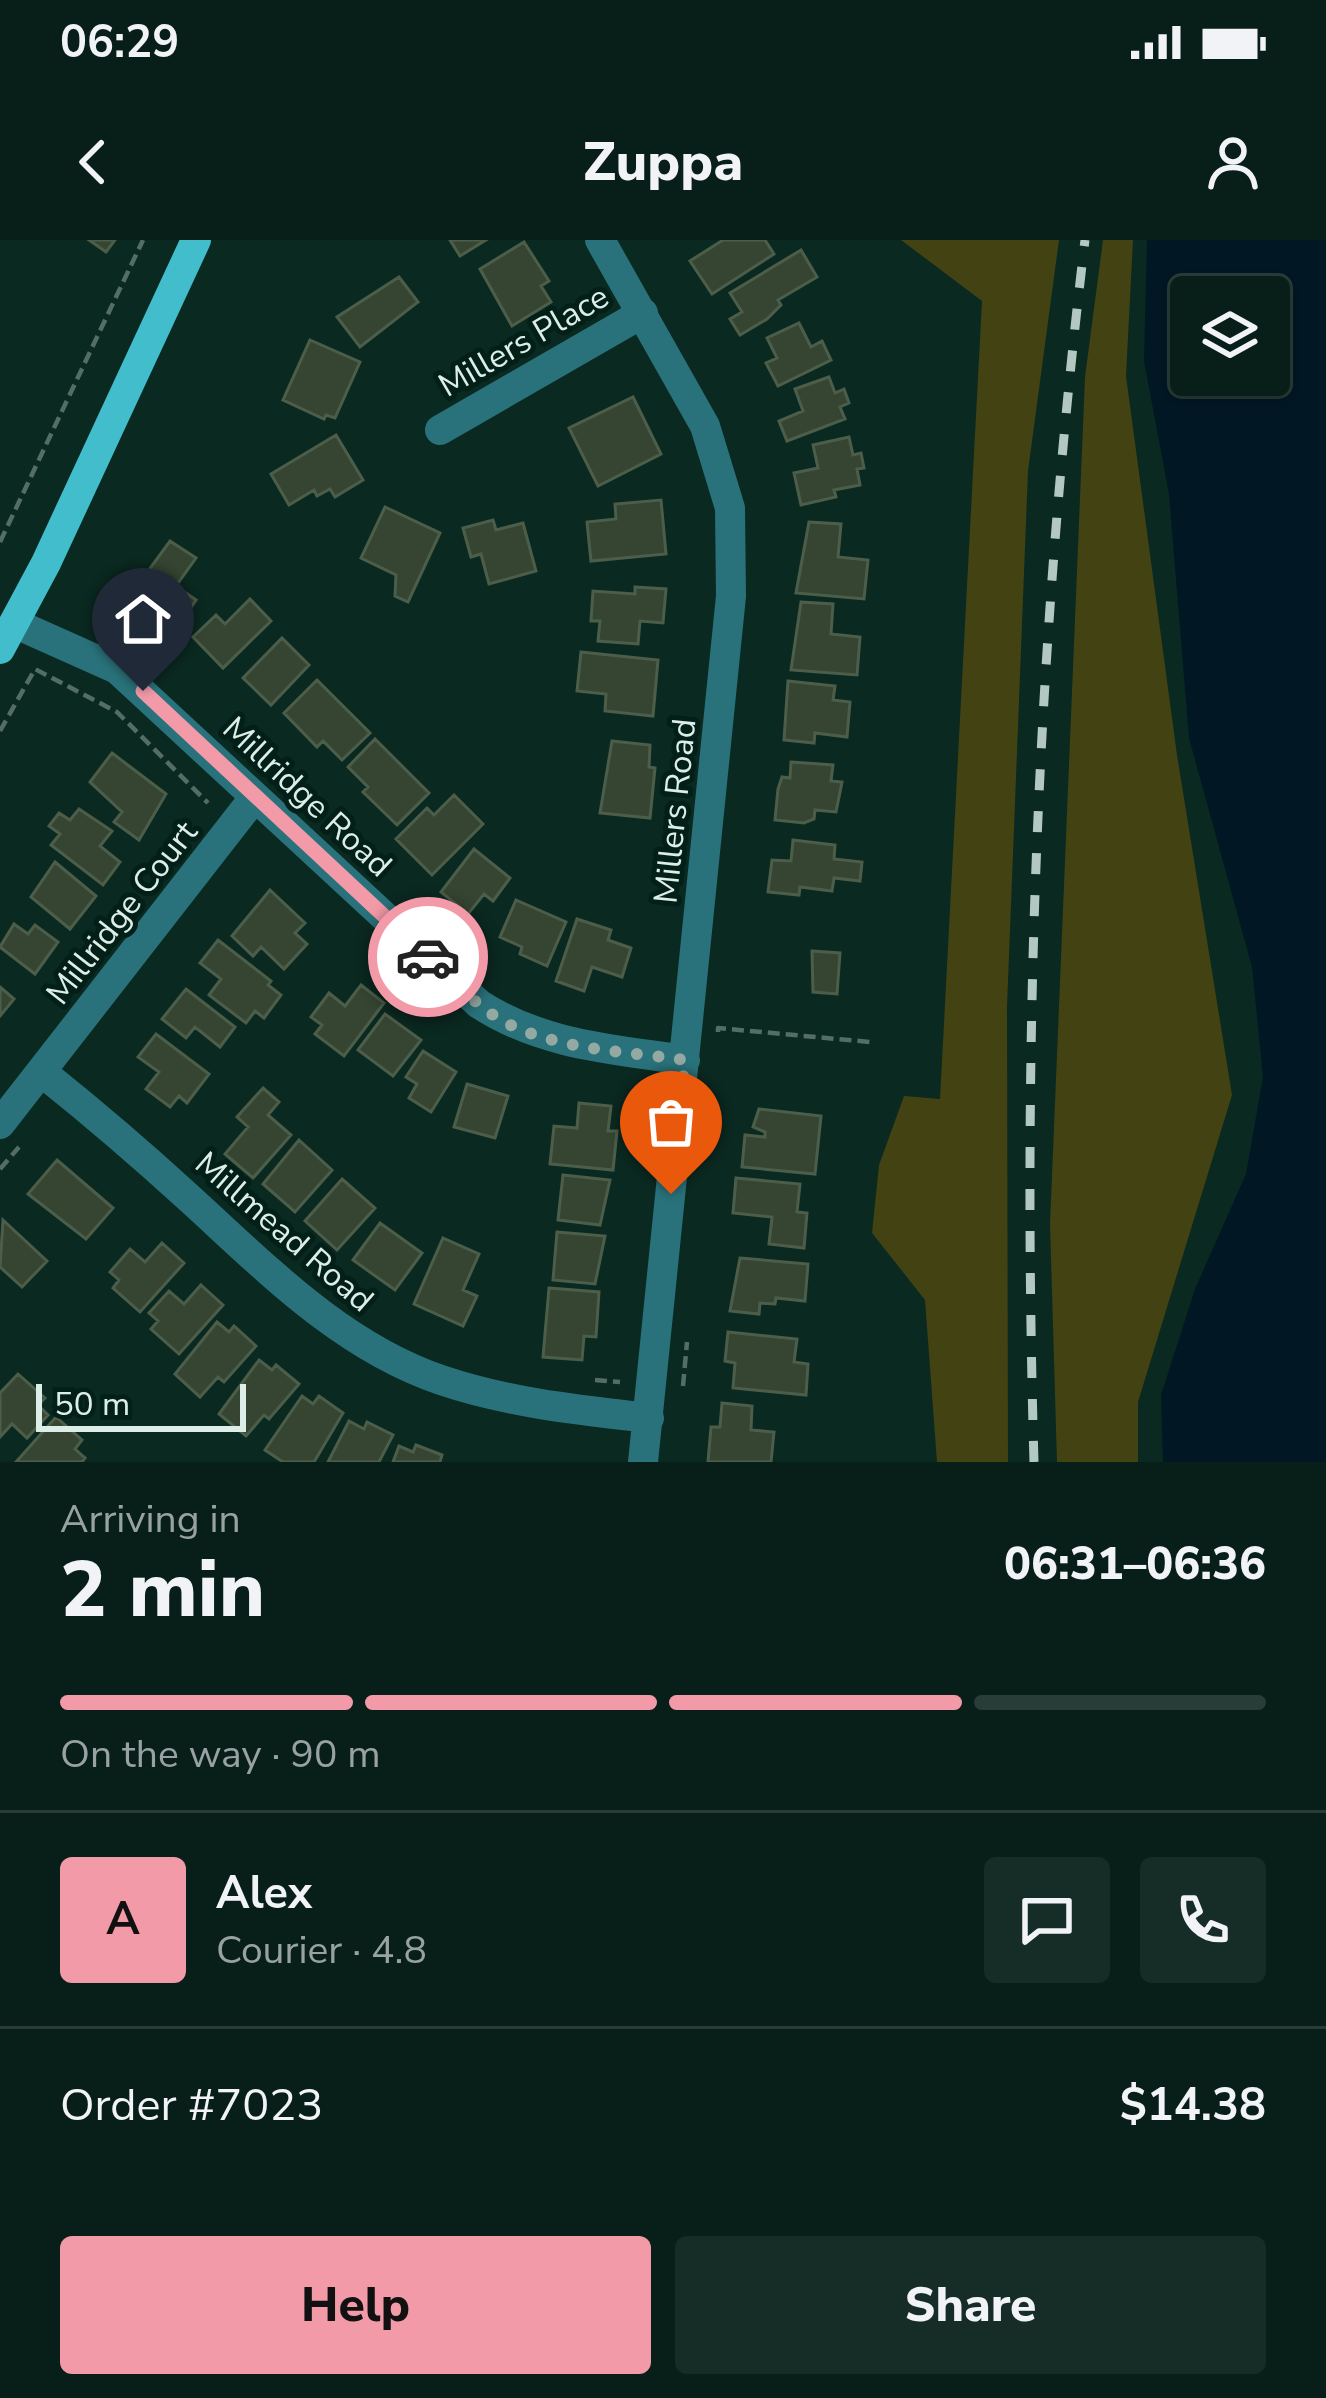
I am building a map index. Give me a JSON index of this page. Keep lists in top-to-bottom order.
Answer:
{
  "streets": {
    "street": [
      "Millers Place",
      "Millridge Road",
      "Millers Road",
      "Millridge Court",
      "Millmead Road"
    ]
  },
  "crossings": [
    ["Millers Place", "Millers Road"],
    ["Millridge Road", "Millers Road"],
    ["Millridge Road", "Millridge Court"],
    ["Millers Road", "Millmead Road"],
    ["Millridge Court", "Millmead Road"]
  ],
  "scale_bar": "50 m",
  "page": {
    "status": "06:29",
    "header": "Zuppa",
    "scale": "50 m",
    "heading": ["2 min", "Arriving in", "06:31–06:36"],
    "panel": [
      "Alex",
      "Courier · 4.8",
      "Order #7023",
      "$14.38"
    ],
    "bar": "On the way · 90 m",
    "round": "A",
    "buttons": ["Help", "Share"]
  }
}
